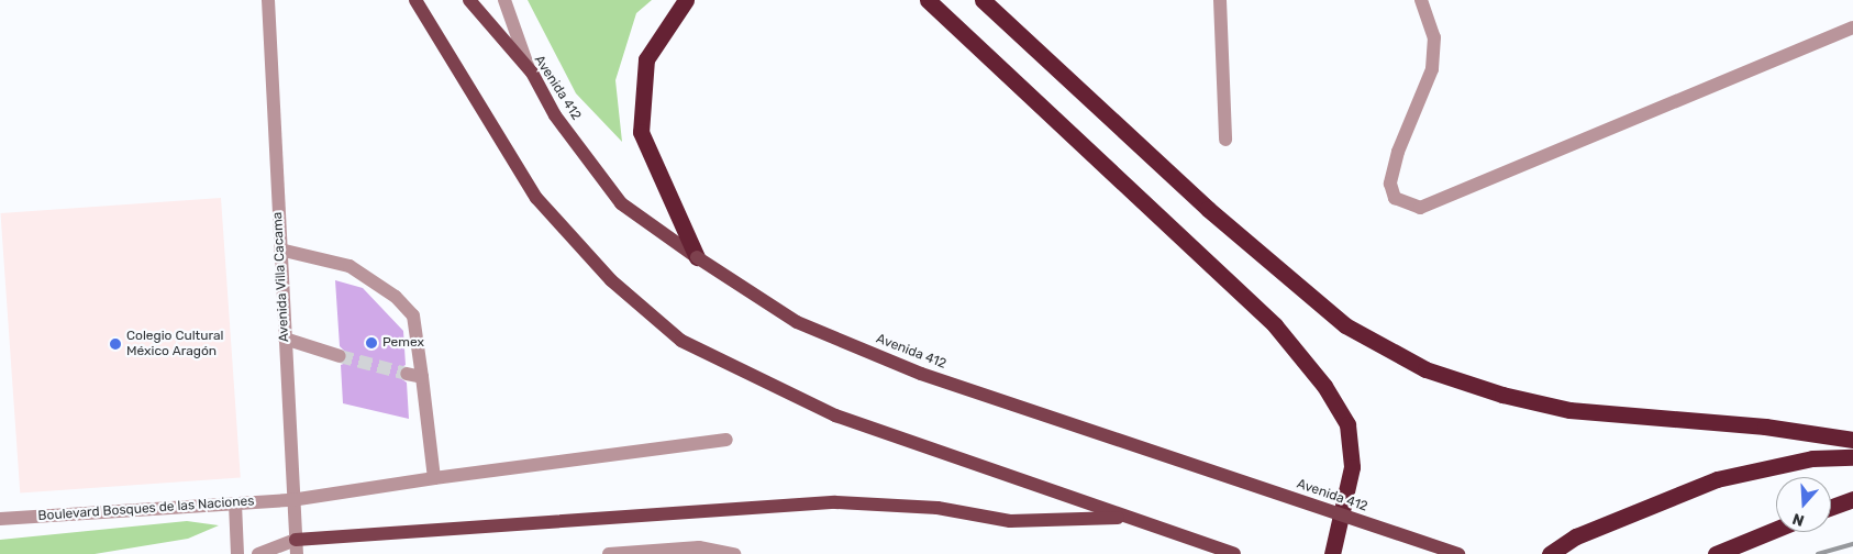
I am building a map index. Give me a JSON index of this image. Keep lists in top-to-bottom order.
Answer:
{
  "streets": {
    "main road": ["Avenida 412"],
    "street": ["Avenida Villa Cacama", "Boulevard Bosques de las Naciones"]
  },
  "crossings": [
    ["Avenida Villa Cacama", "Boulevard Bosques de las Naciones"]
  ],
  "places": ["Pemex", "Colegio Cultural México Aragón"],
  "north": "bottom"
}
